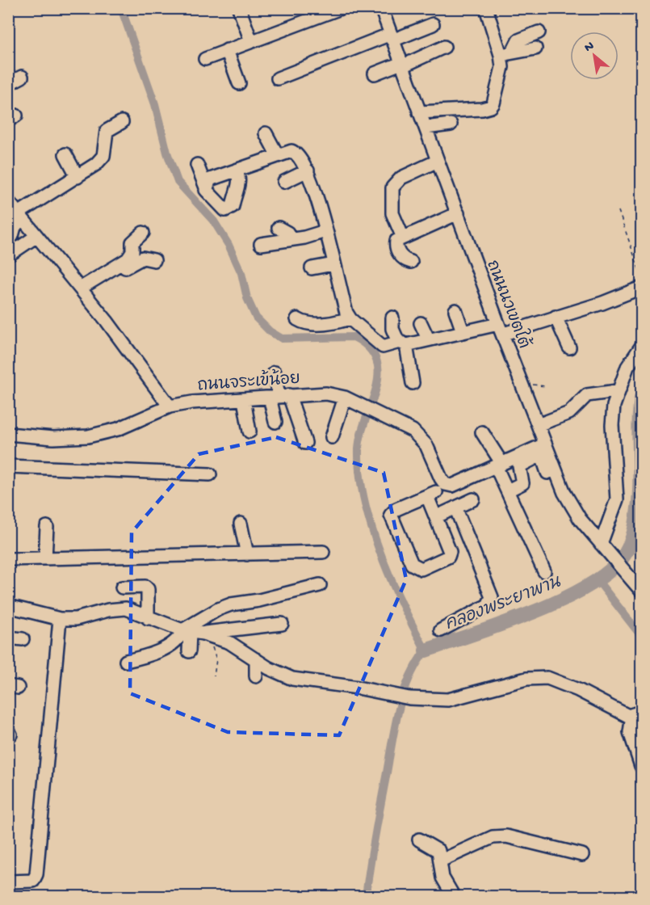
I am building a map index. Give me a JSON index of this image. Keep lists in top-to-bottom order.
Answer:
{
  "streets": {
    "street": ["ถนนนวเขตใต้", "ถนนจระเข้น้อย"]
  },
  "water": ["คลองพระยาพาน"],
  "north": "top left"
}
